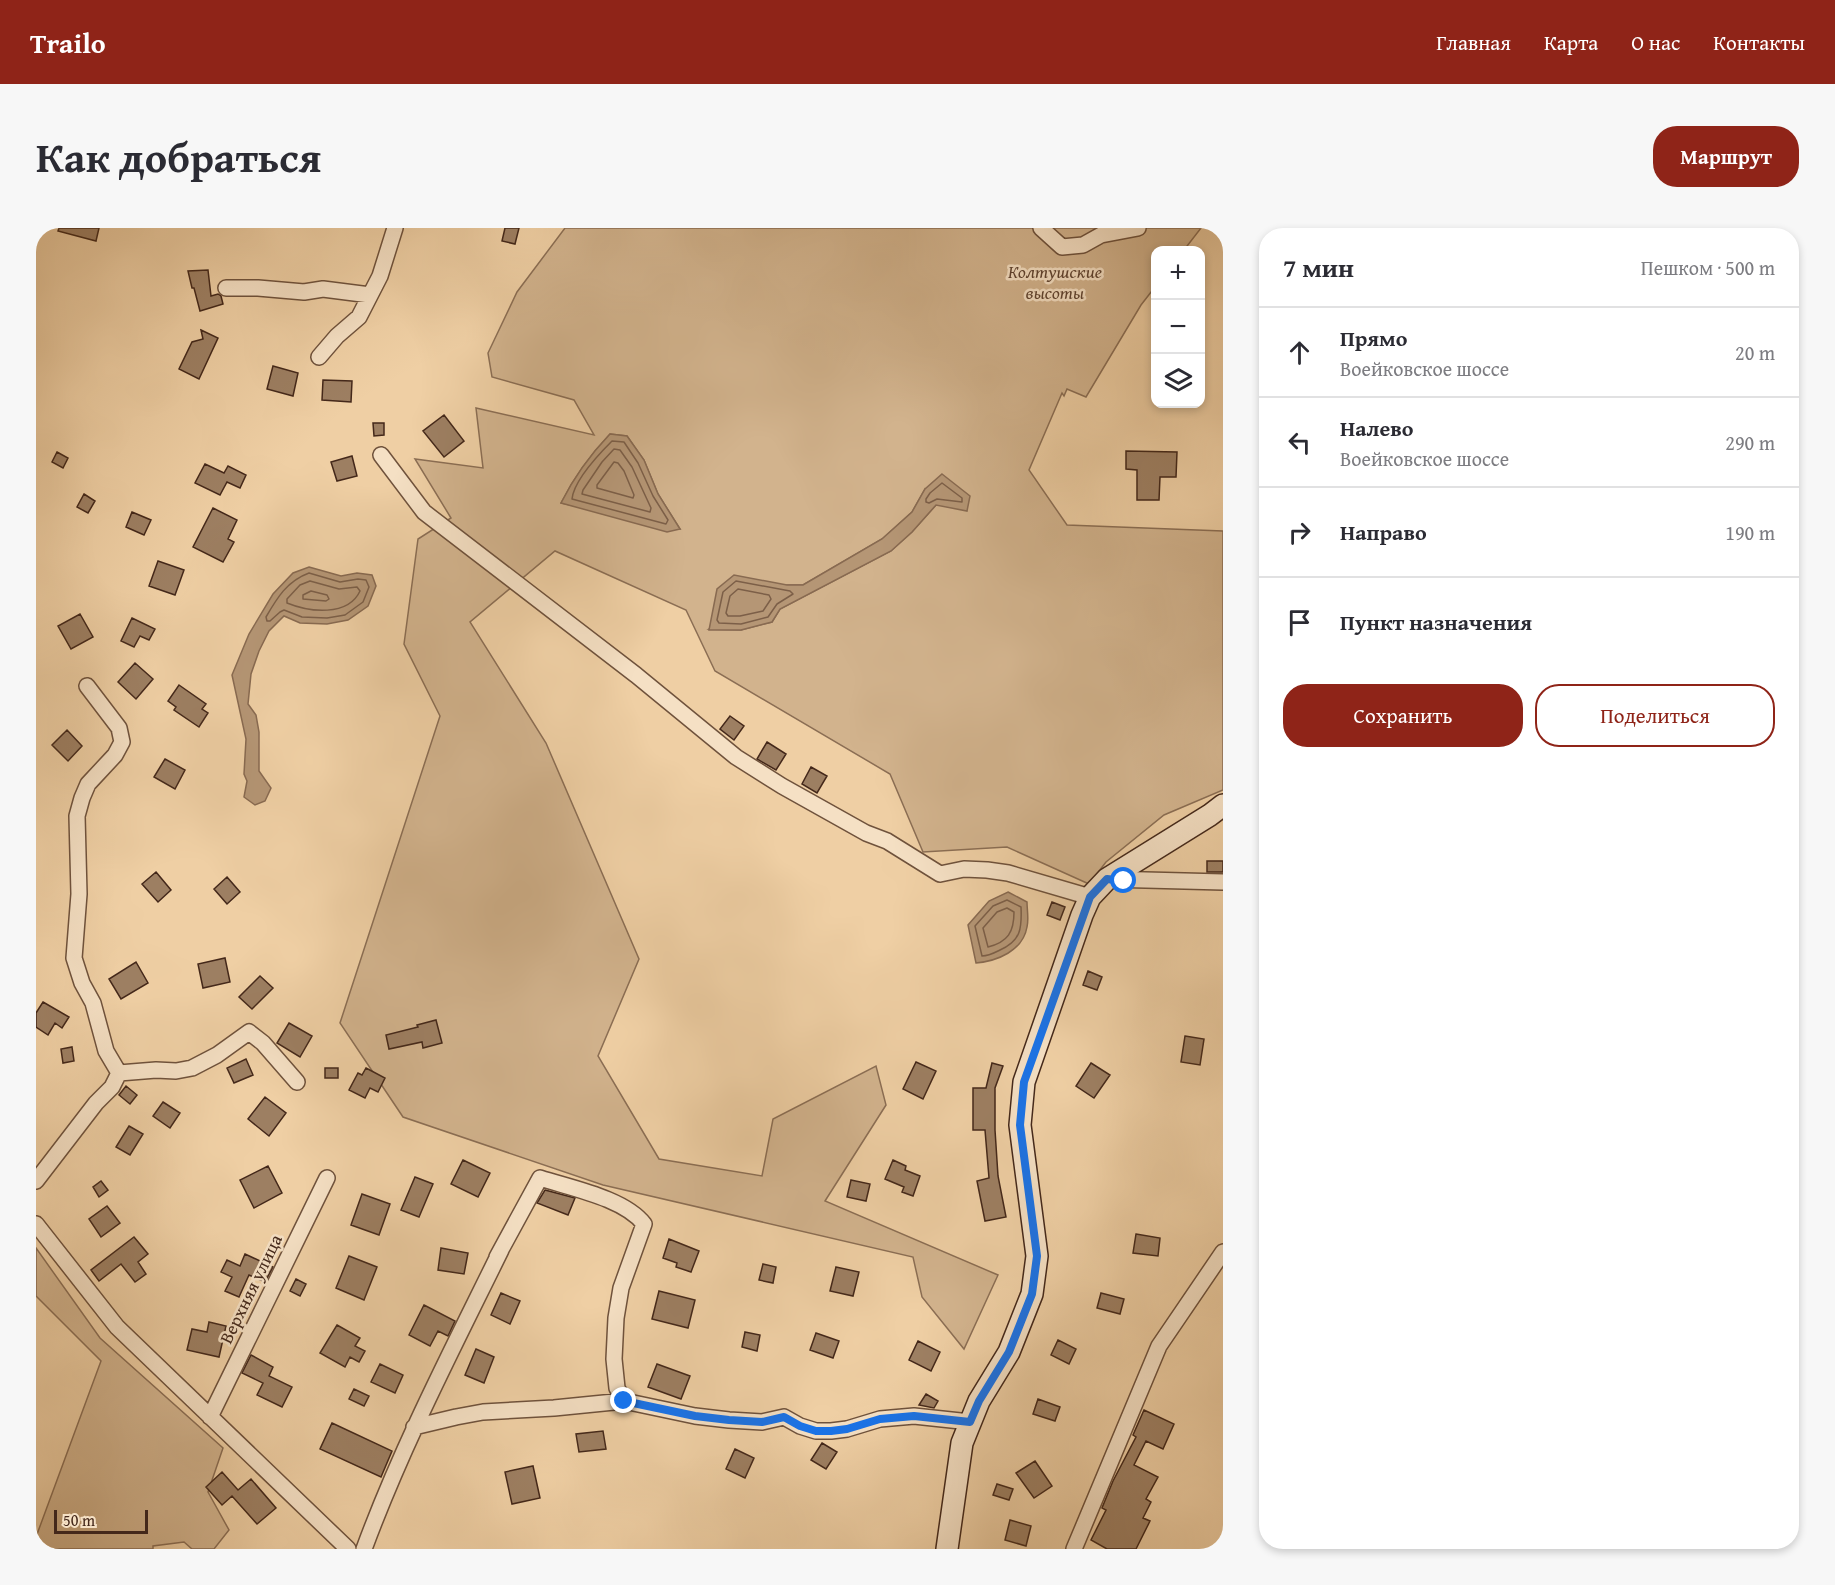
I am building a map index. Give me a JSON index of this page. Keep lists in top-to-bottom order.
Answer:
{
  "streets": {
    "street": ["Верхняя улица"]
  },
  "parks": ["Колтушские высоты"],
  "scale_bar": "50 m",
  "page": {
    "header": "Trailo",
    "nav": [
      "Главная",
      "Карта",
      "О нас",
      "Контакты"
    ],
    "title": "Как добраться",
    "buttons": [
      "Маршрут",
      ["Сохранить", "Поделиться"]
    ],
    "heading": ["7 мин", "Пешком · 500 m"],
    "map_buttons": ["+", "−"],
    "list": [
      ["Прямо", "Воейковское шоссе", "20 m"],
      ["Налево", "Воейковское шоссе", "290 m"],
      ["Направо", "190 m"],
      "Пункт назначения"
    ],
    "scale": "50 m"
  }
}
